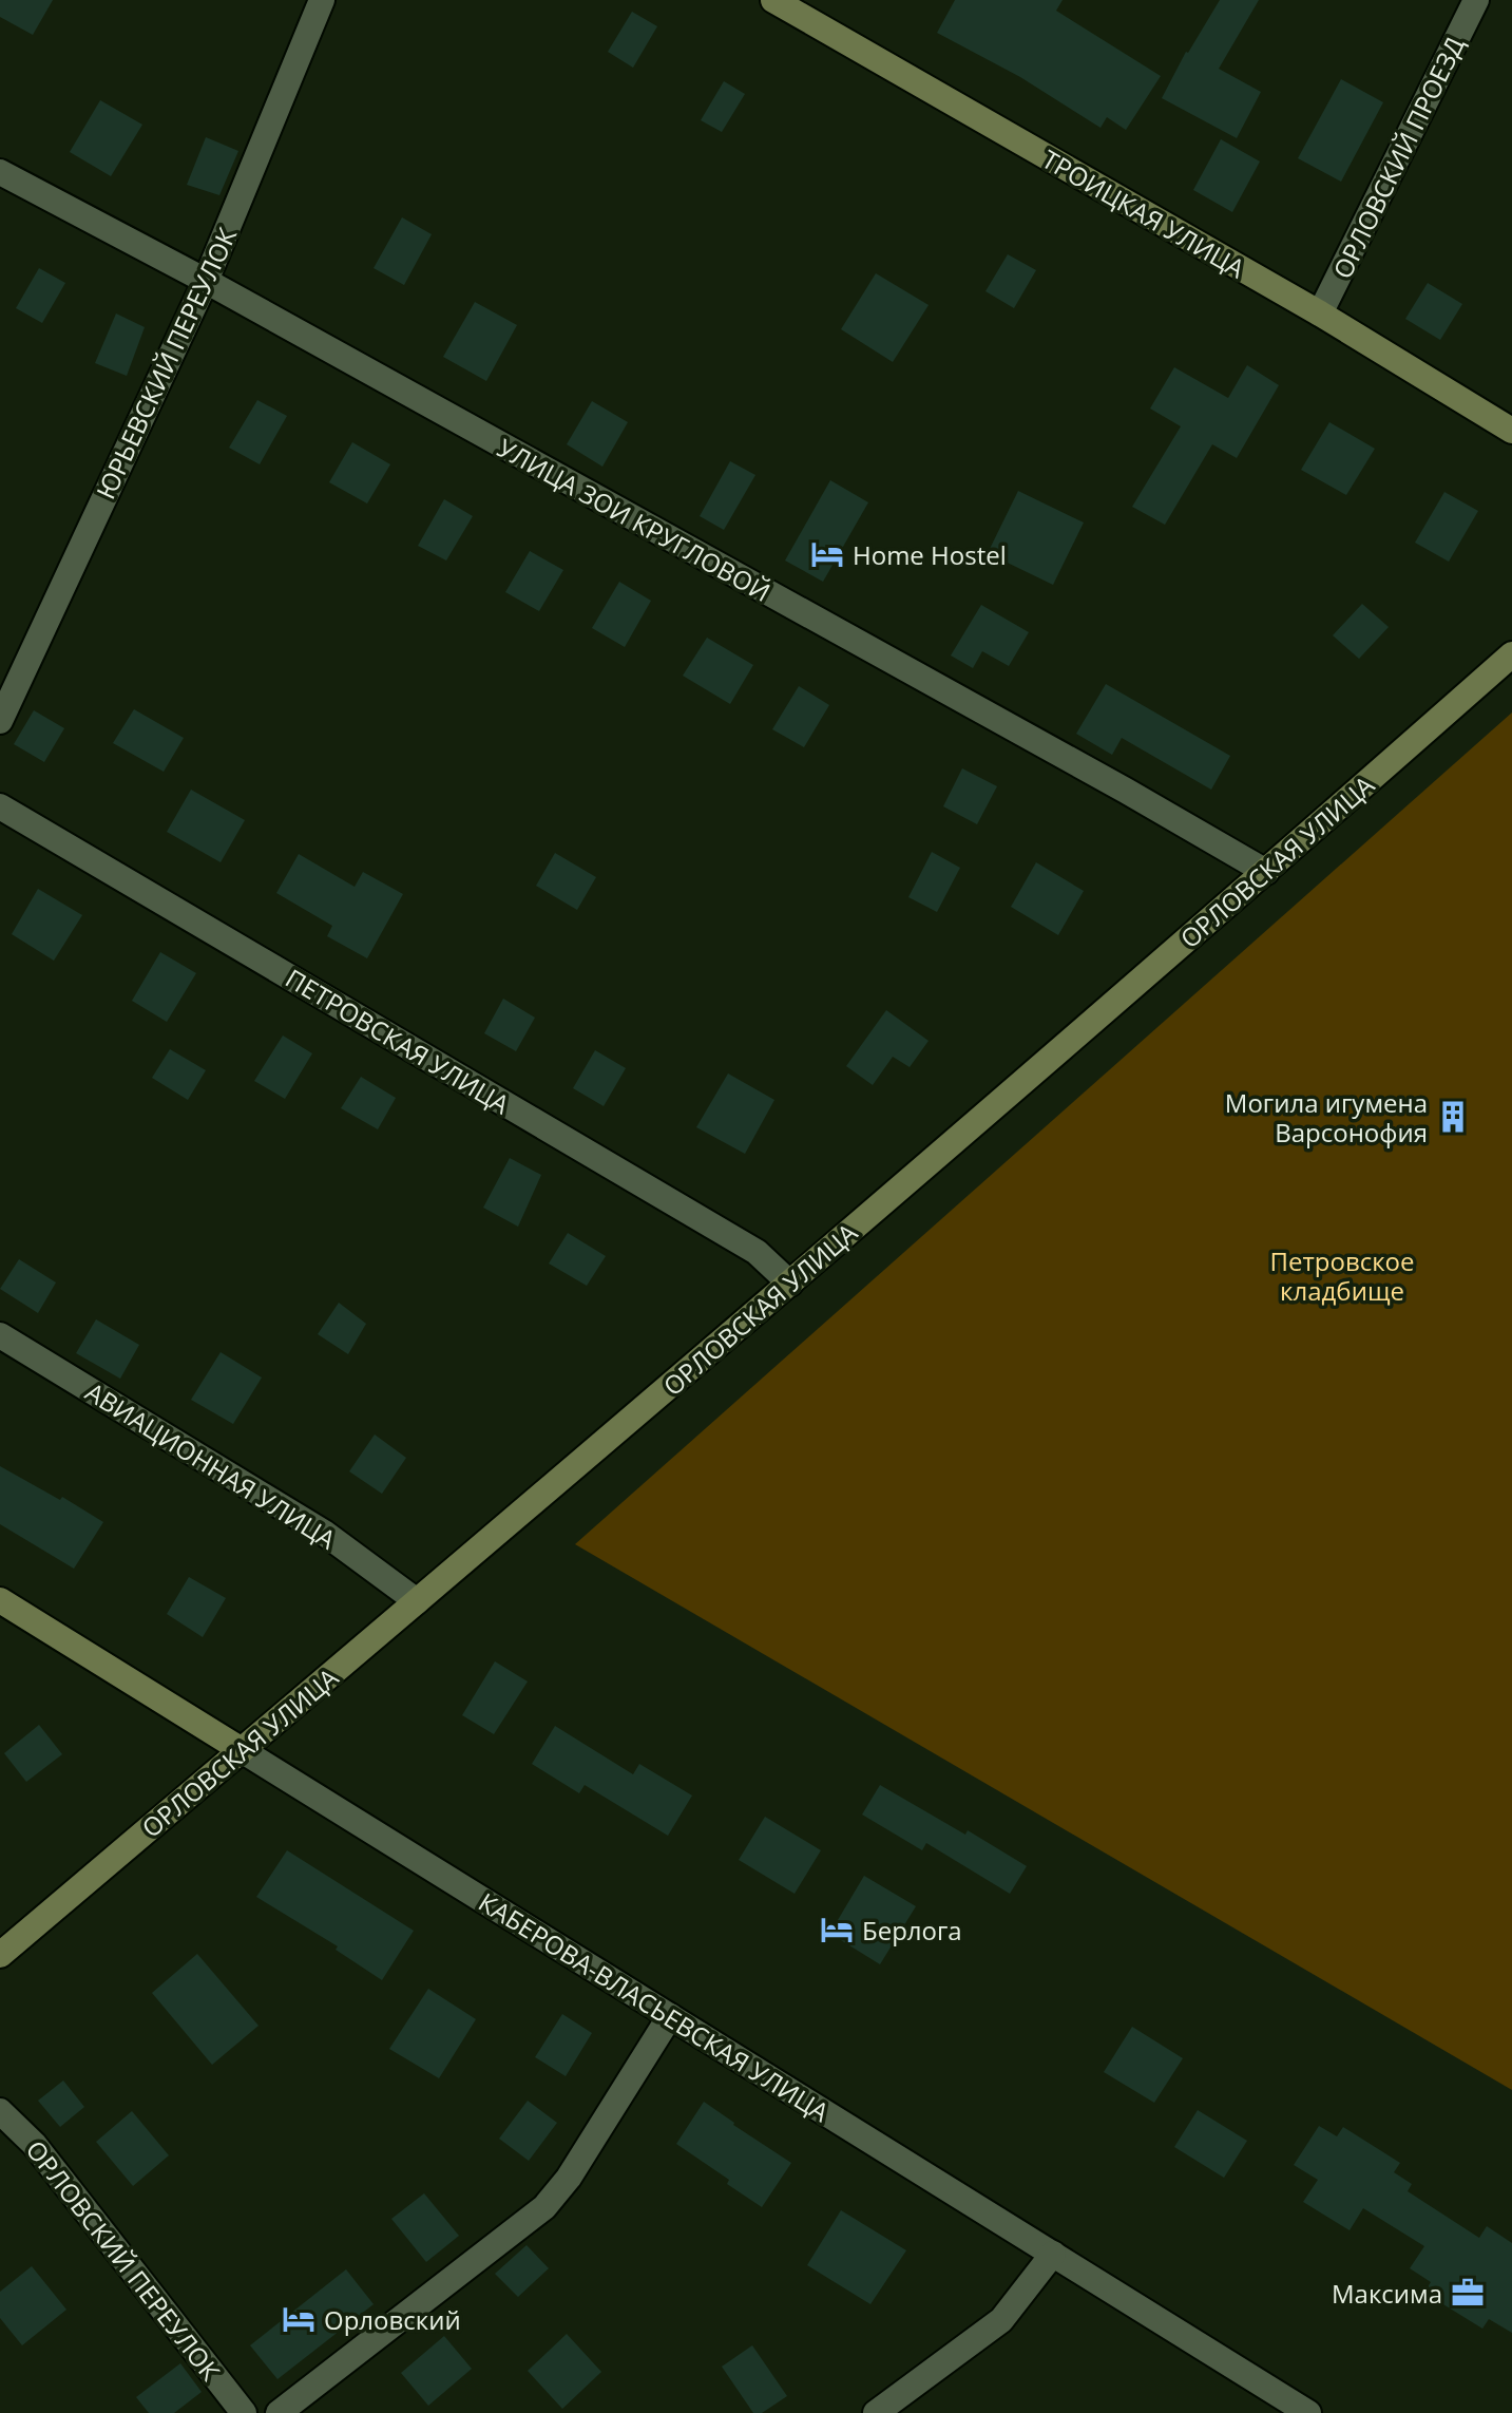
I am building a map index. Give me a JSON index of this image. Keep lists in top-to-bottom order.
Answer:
{
  "streets": {
    "main road": ["ТРОИЦКАЯ УЛИЦА", "ОРЛОВСКАЯ УЛИЦА", "КАБЕРОВА-ВЛАСЬЕВСКАЯ УЛИЦА"],
    "street": [
      "ОРЛОВСКИЙ ПРОЕЗД",
      "ЮРЬЕВСКИЙ ПЕРЕУЛОК",
      "УЛИЦА ЗОИ КРУГЛОВОЙ",
      "ПЕТРОВСКАЯ УЛИЦА",
      "АВИАЦИОННАЯ УЛИЦА",
      "ОРЛОВСКИЙ ПЕРЕУЛОК"
    ]
  },
  "crossings": [
    ["ОРЛОВСКИЙ ПРОЕЗД", "ТРОИЦКАЯ УЛИЦА"],
    ["ЮРЬЕВСКИЙ ПЕРЕУЛОК", "УЛИЦА ЗОИ КРУГЛОВОЙ"],
    ["УЛИЦА ЗОИ КРУГЛОВОЙ", "ОРЛОВСКАЯ УЛИЦА"],
    ["ОРЛОВСКАЯ УЛИЦА", "ПЕТРОВСКАЯ УЛИЦА"],
    ["ОРЛОВСКАЯ УЛИЦА", "АВИАЦИОННАЯ УЛИЦА"],
    ["ОРЛОВСКАЯ УЛИЦА", "КАБЕРОВА-ВЛАСЬЕВСКАЯ УЛИЦА"]
  ],
  "parks": ["Петровское кладбище"],
  "places": {
    "hotel": ["Home Hostel", "Берлога", "Орловский"],
    "building": ["Могила игумена Варсонофия"],
    "office": ["Максима"]
  }
}
